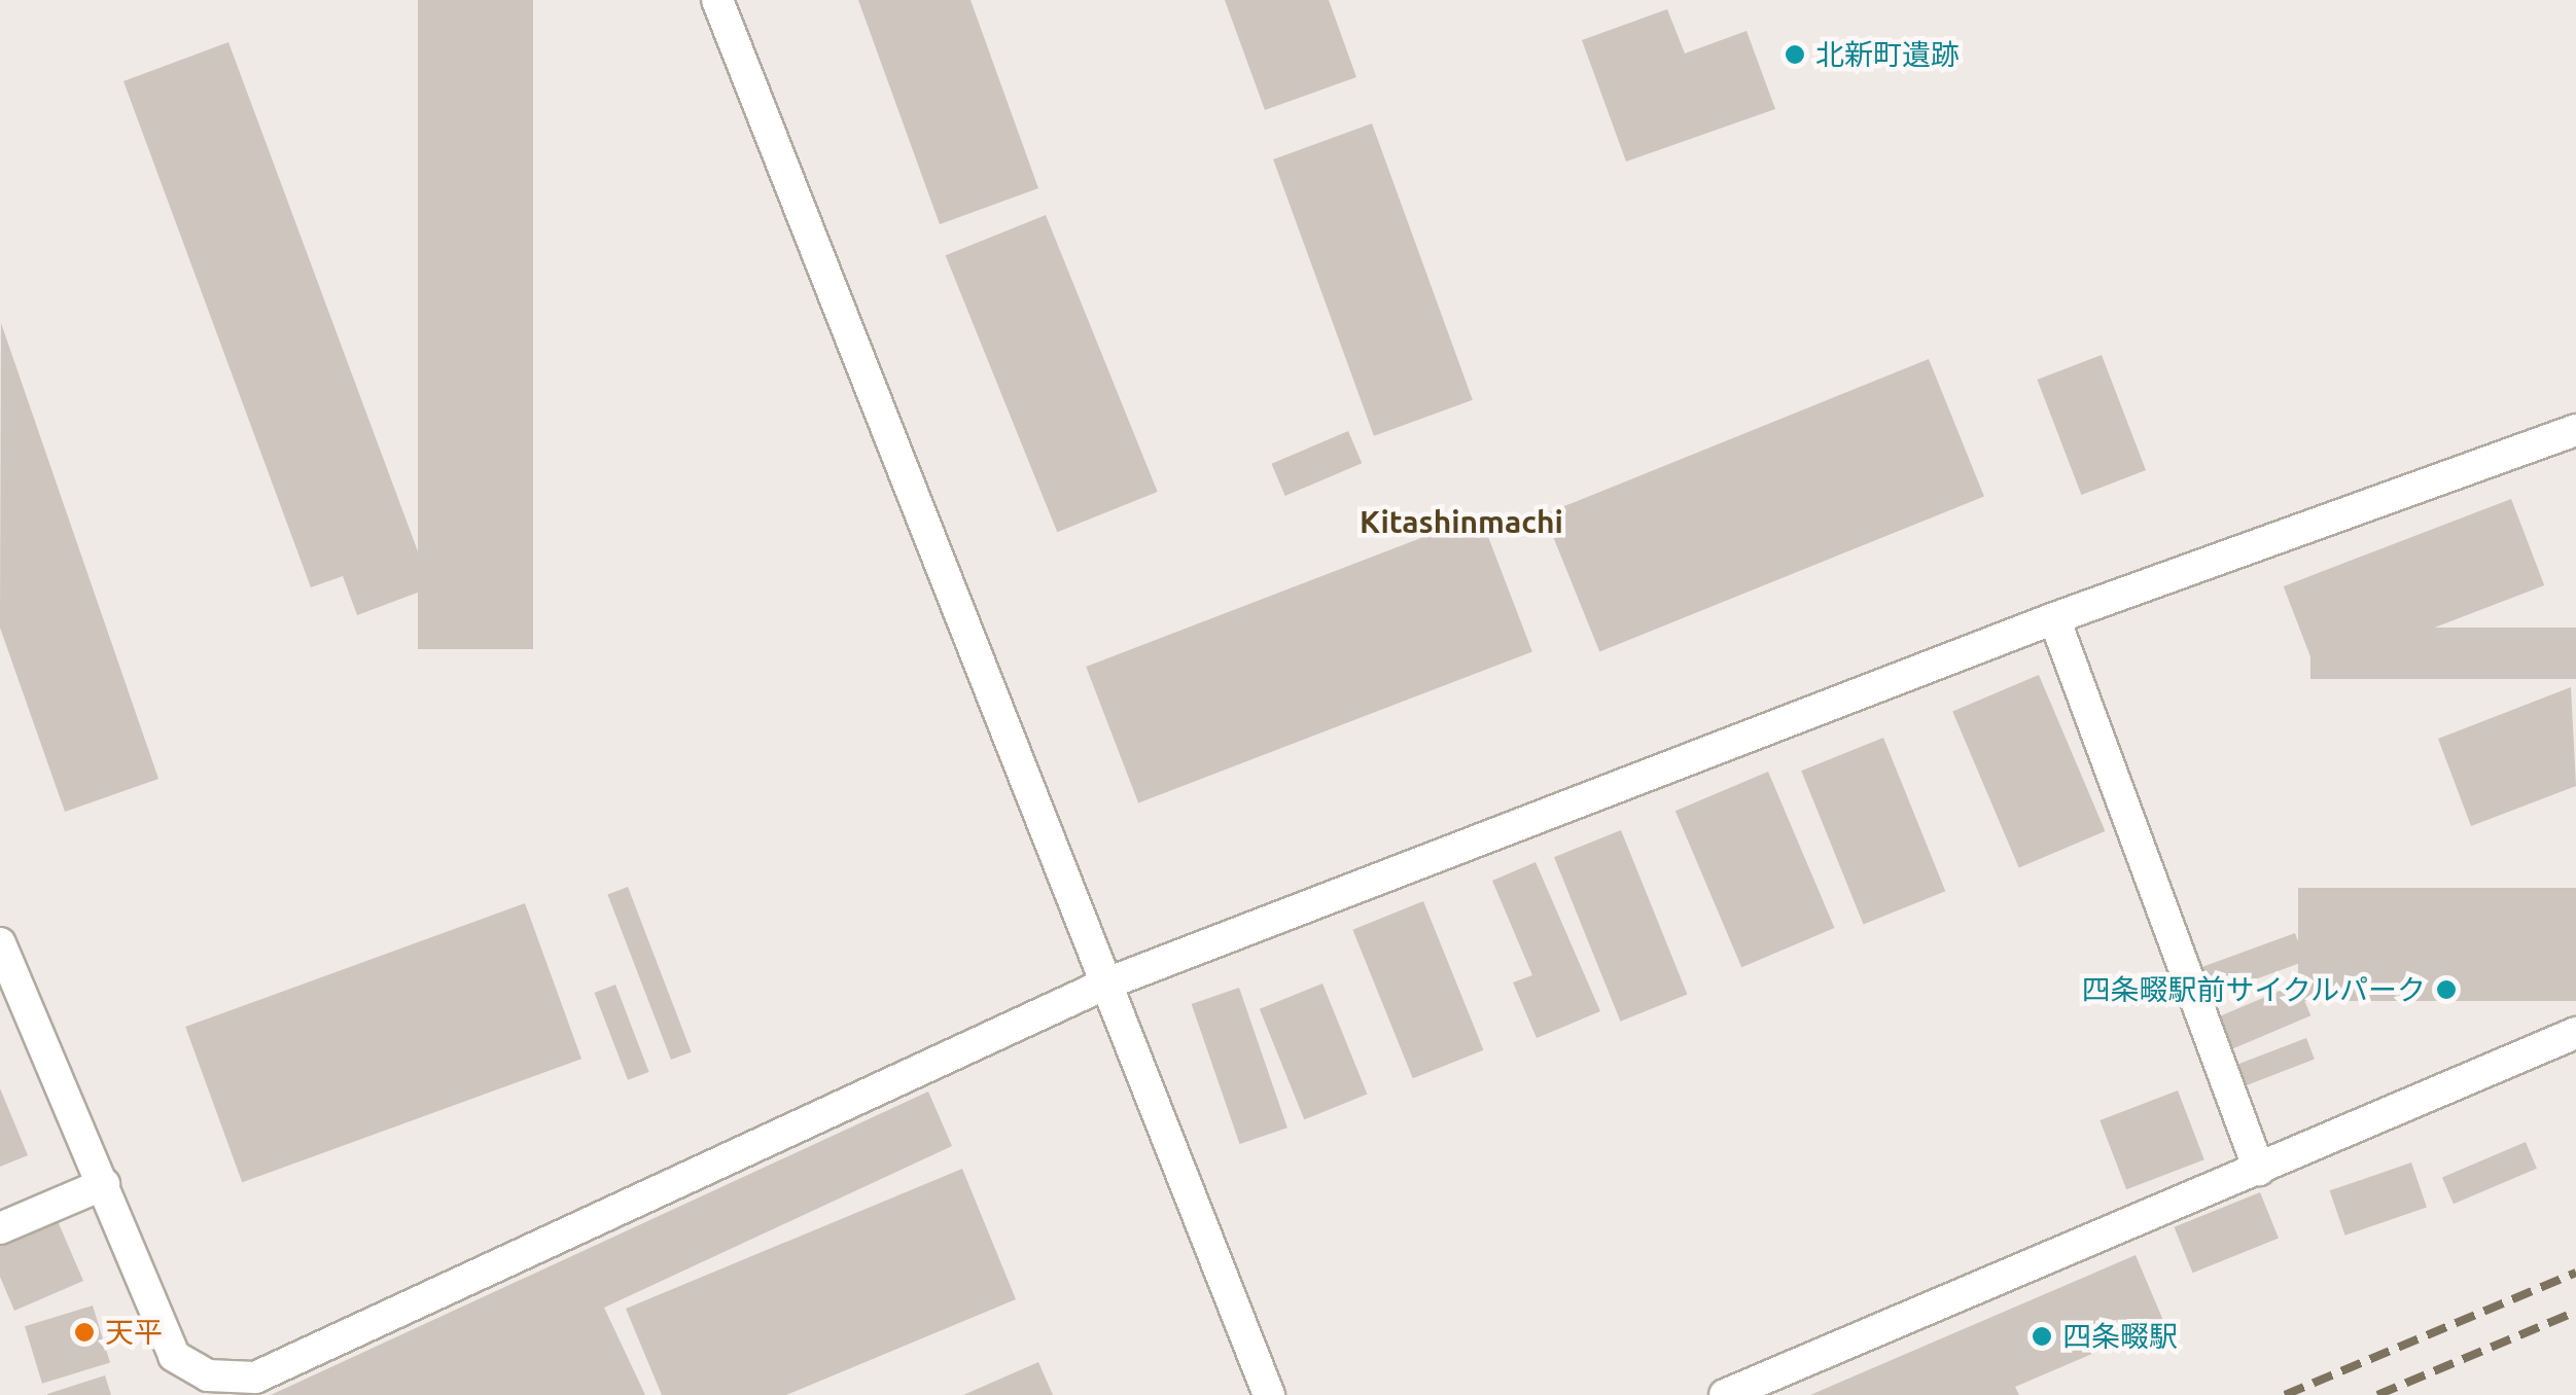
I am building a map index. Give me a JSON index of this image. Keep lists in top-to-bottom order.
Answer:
{
  "districts": ["Kitashinmachi"],
  "places": [
    "北新町遺跡",
    "四条畷駅前サイクルパーク",
    "天平",
    "四条畷駅"
  ]
}
